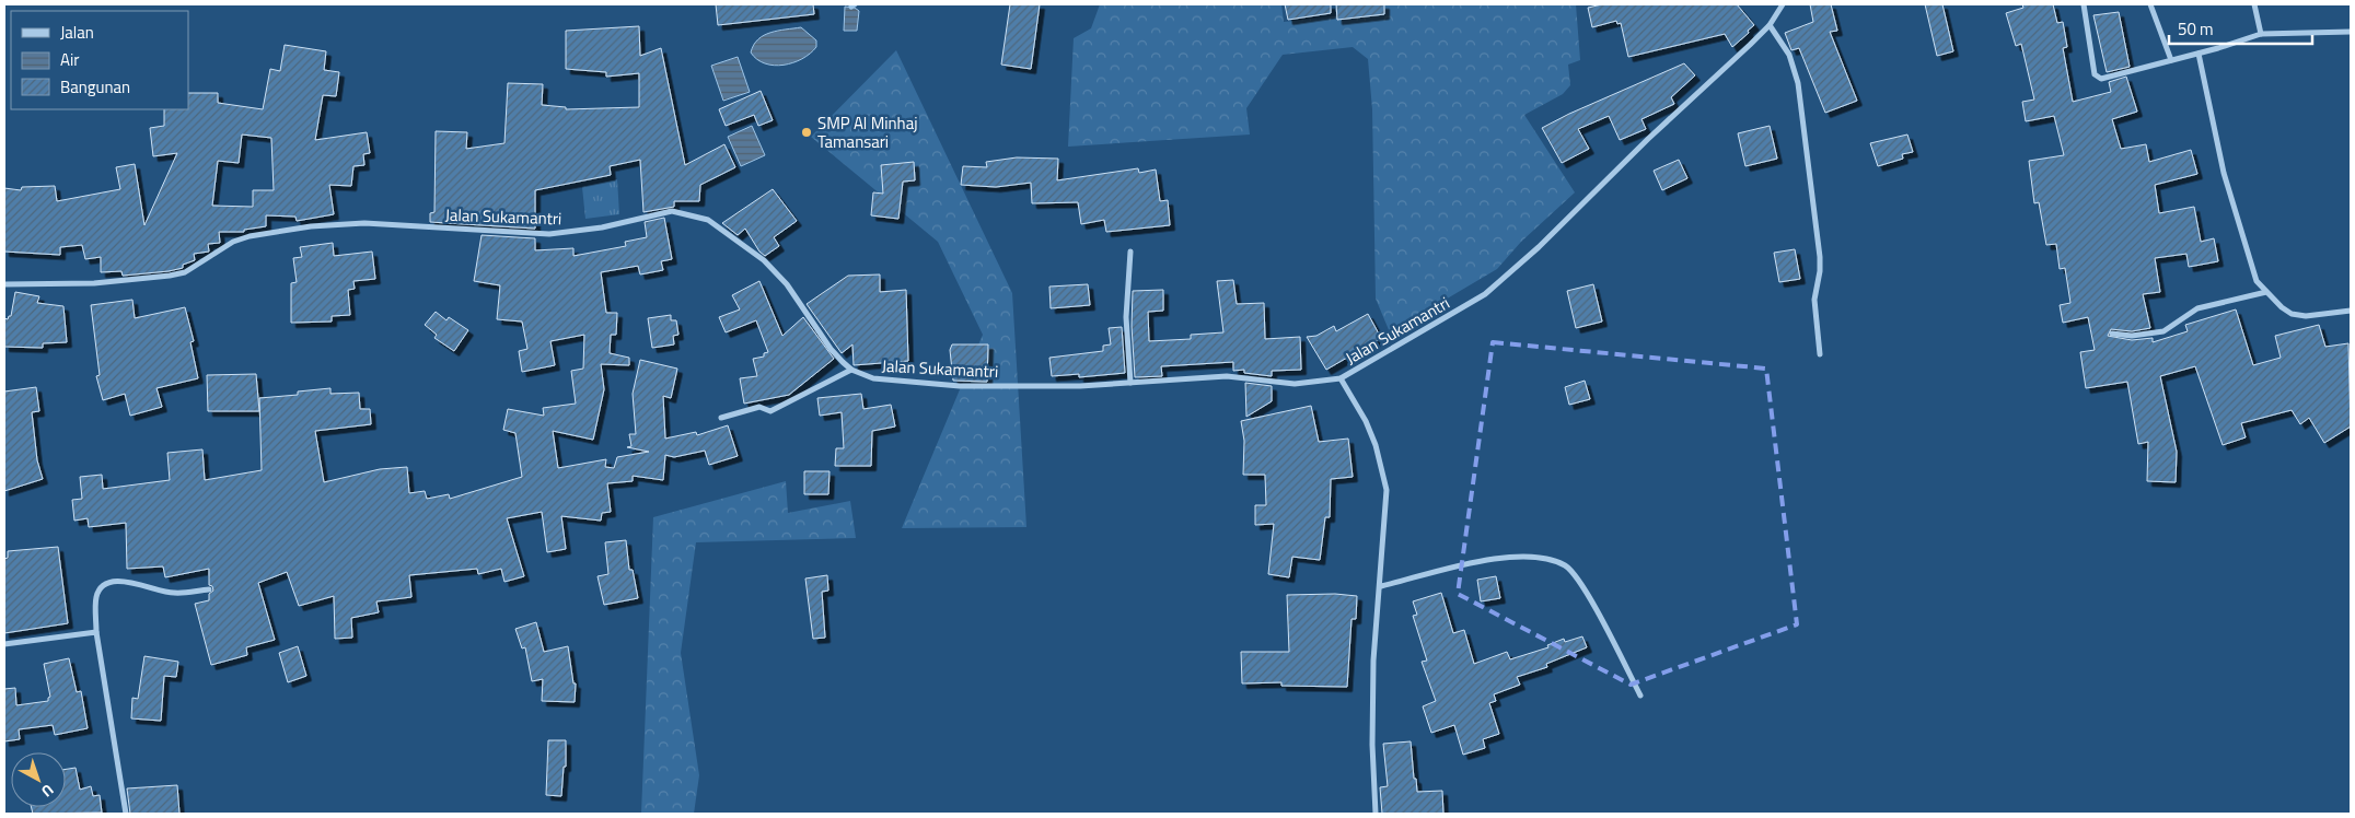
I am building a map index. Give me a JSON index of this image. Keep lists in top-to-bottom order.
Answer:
{
  "streets": {
    "street": ["Jalan Sukamantri"]
  },
  "places": ["SMP Al Minhaj Tamansari"],
  "legend": ["Jalan", "Air", "Bangunan"],
  "scale_bar": "50 m",
  "north": "bottom right"
}
